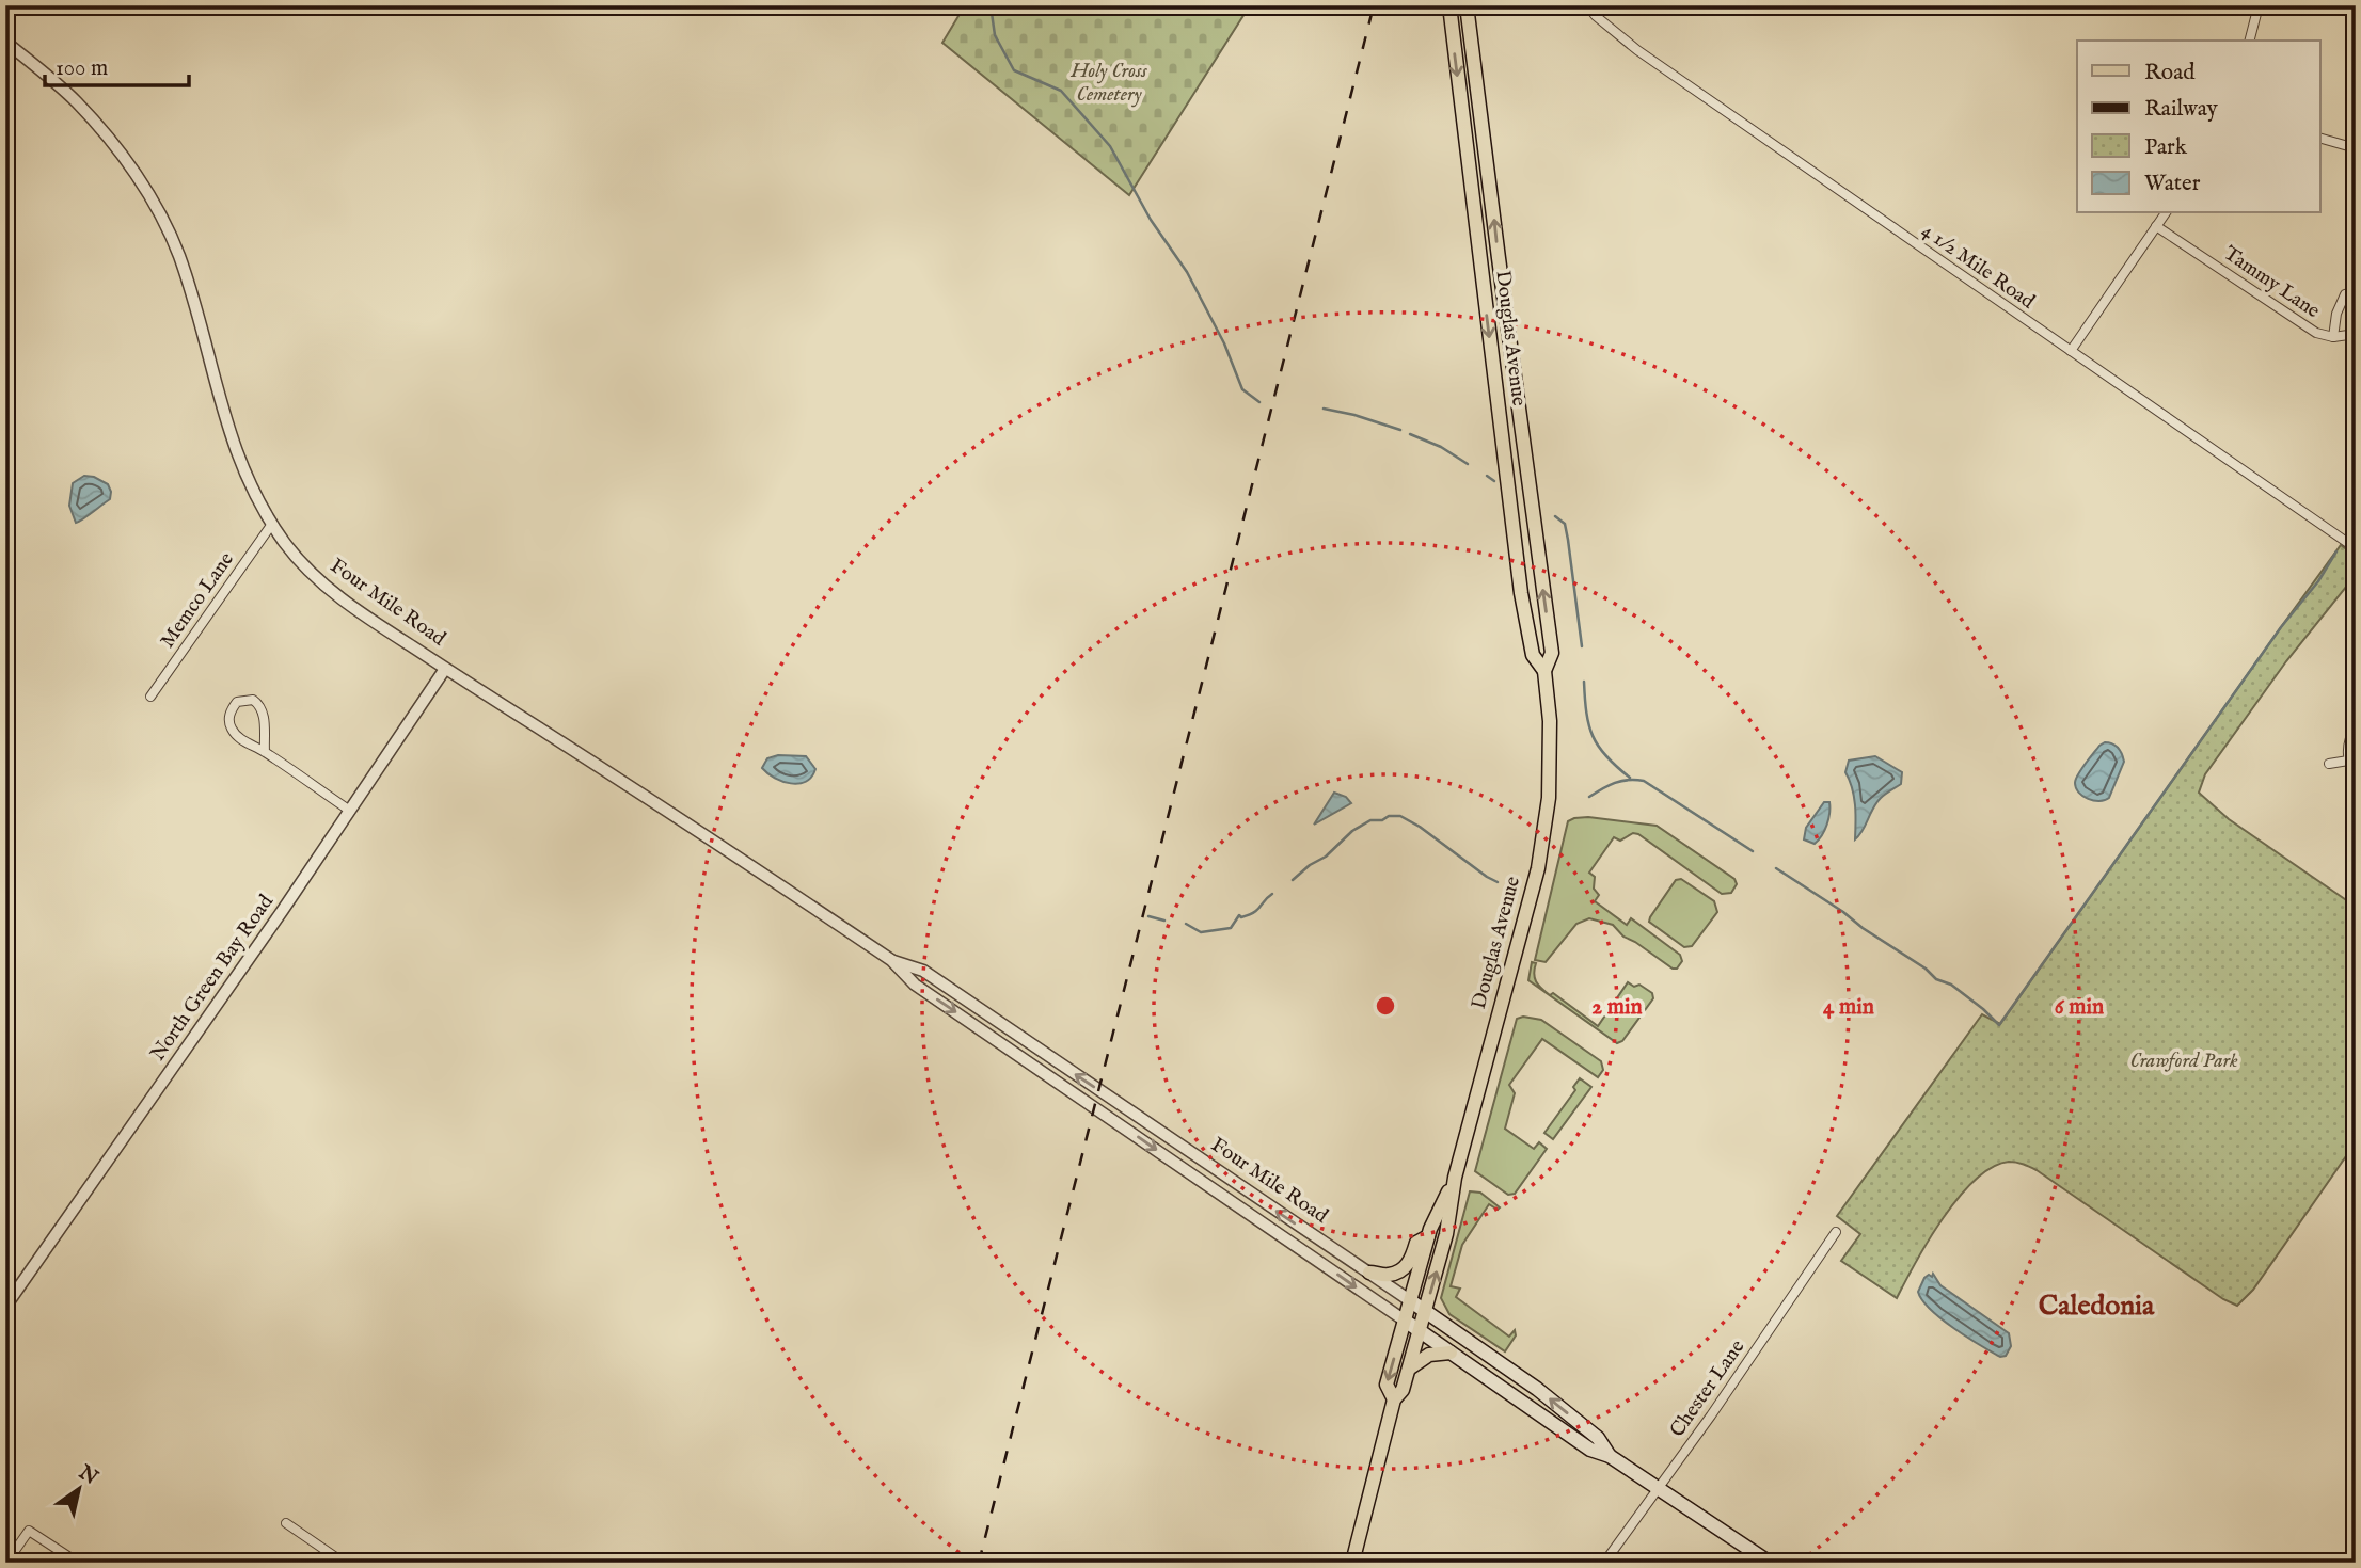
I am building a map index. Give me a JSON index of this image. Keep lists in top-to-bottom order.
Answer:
{
  "streets": {
    "main road": ["Douglas Avenue", "Four Mile Road"],
    "street": [
      "4 1/2 Mile Road",
      "Tammy Lane",
      "Memco Lane",
      "North Green Bay Road",
      "Chester Lane"
    ]
  },
  "crossings": [
    ["Douglas Avenue", "Four Mile Road"],
    ["Memco Lane", "Four Mile Road"],
    ["Four Mile Road", "North Green Bay Road"],
    ["Four Mile Road", "Chester Lane"]
  ],
  "districts": ["Caledonia"],
  "parks": ["Holy Cross Cemetery", "Crawford Park"],
  "legend": [
    "Road",
    "Railway",
    "Park",
    "Water"
  ],
  "scale_bar": "100 m",
  "north": "top right",
  "rings": ["2 min", "4 min", "6 min"]
}
